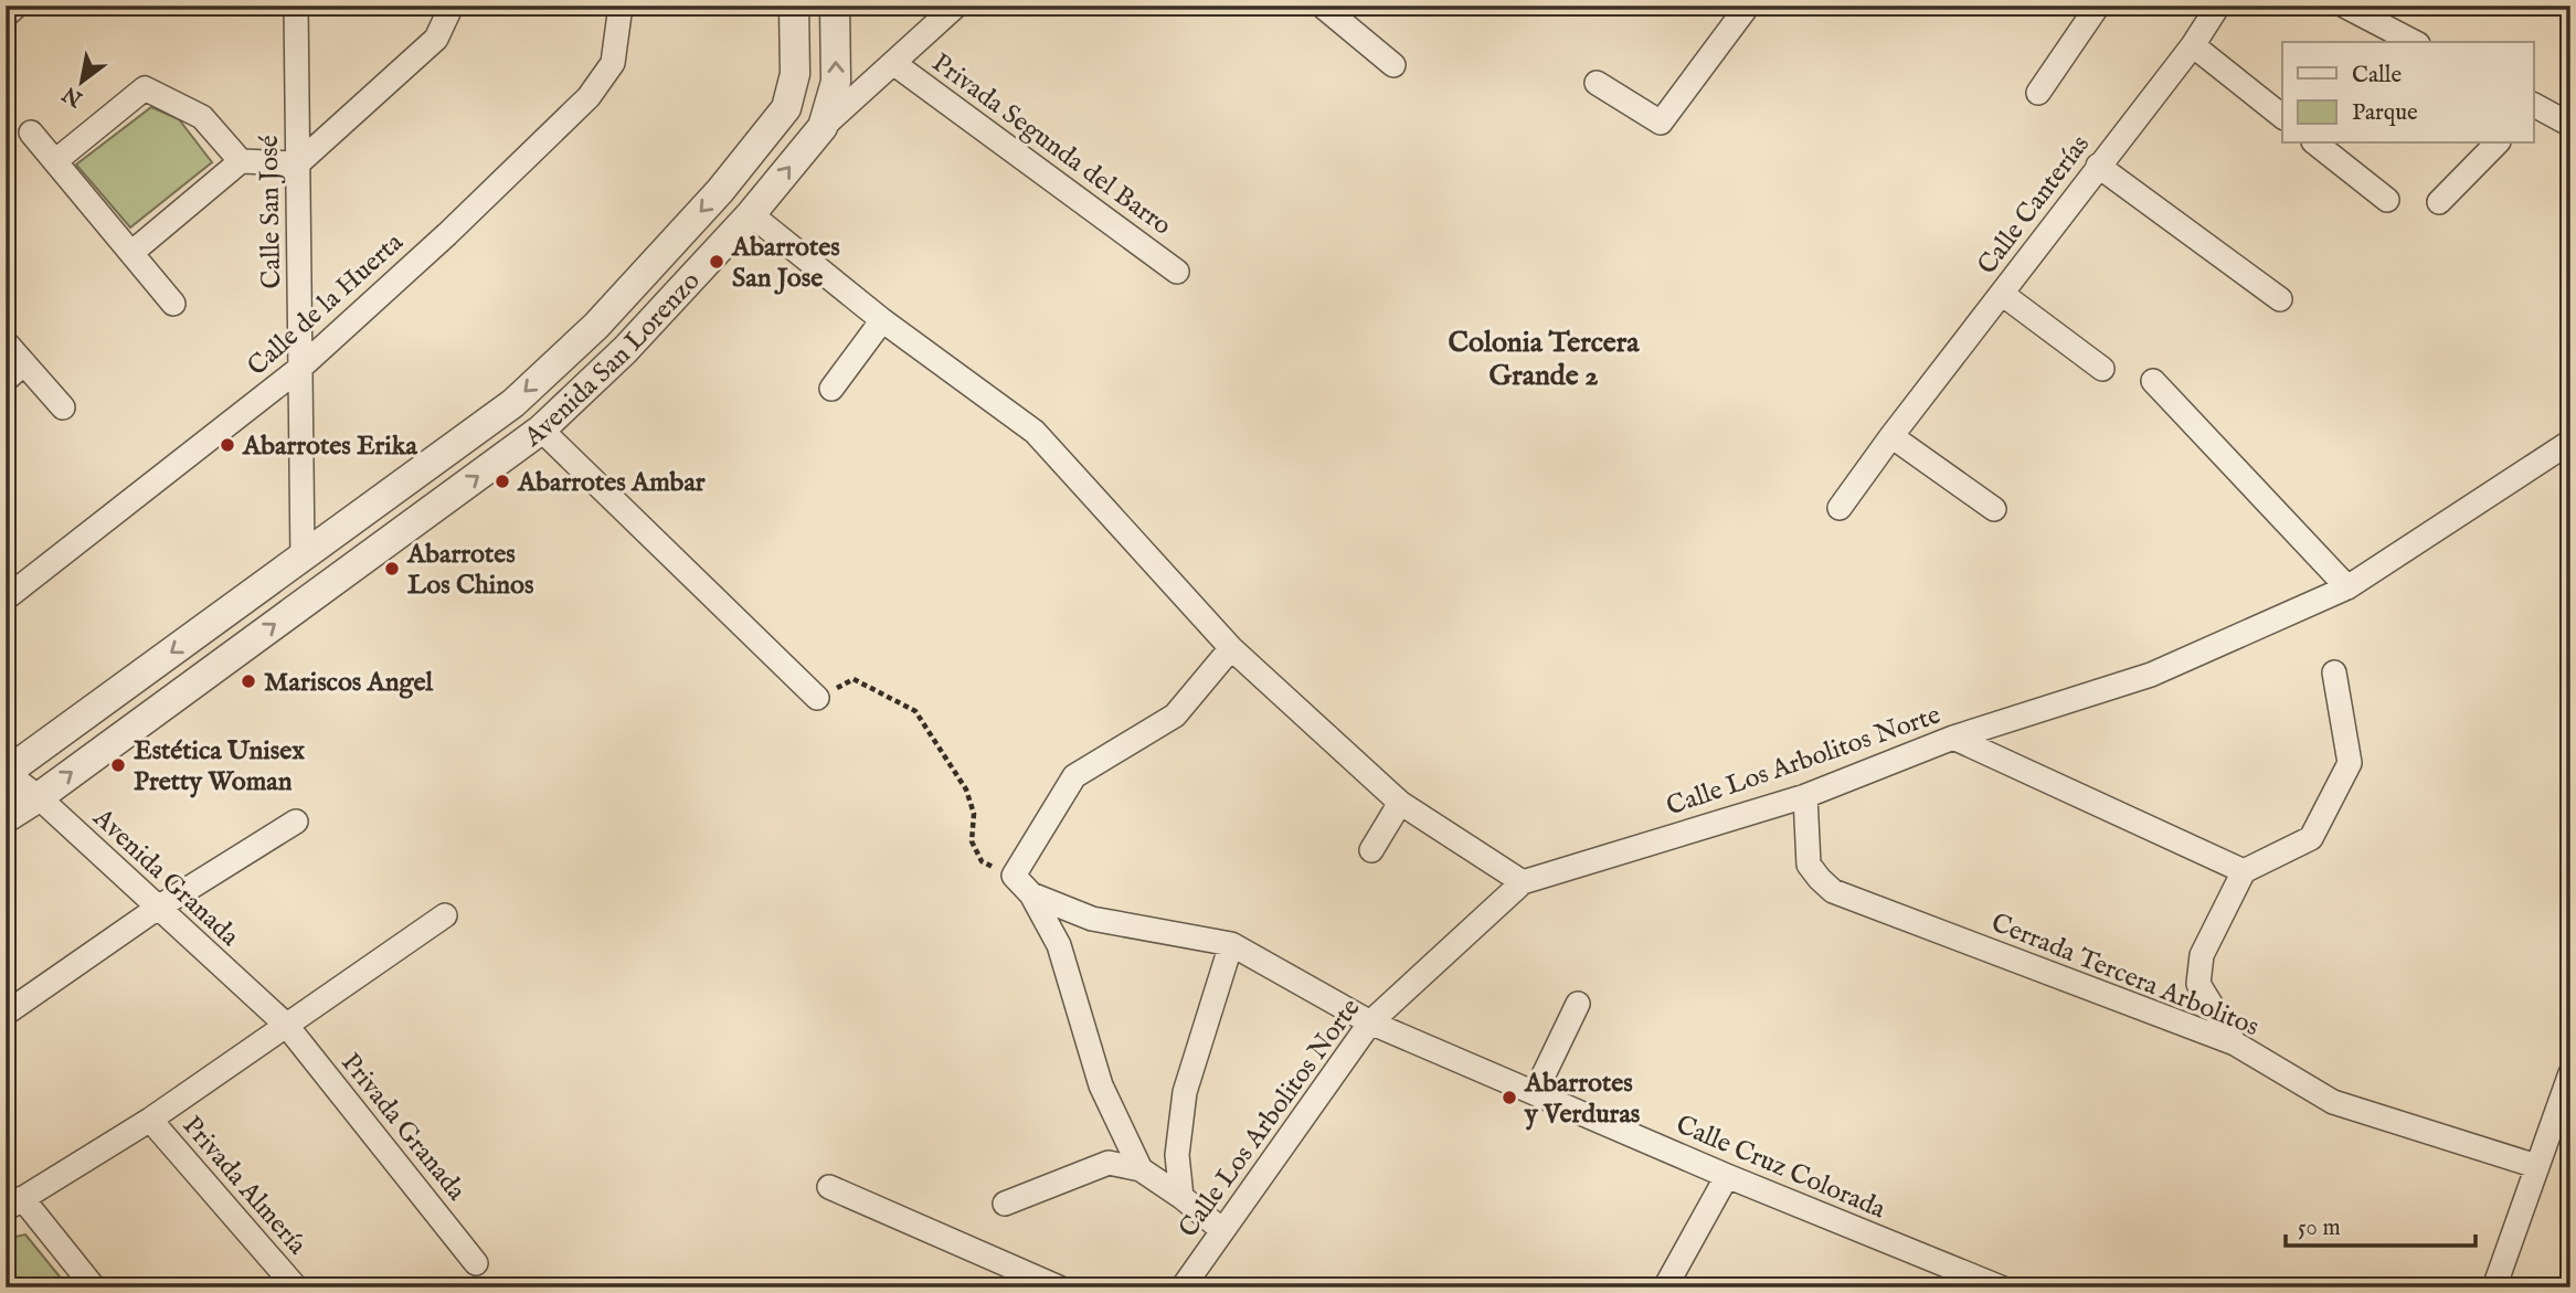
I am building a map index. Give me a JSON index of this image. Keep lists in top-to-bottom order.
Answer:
{
  "streets": {
    "street": [
      "Privada Segunda del Barro",
      "Calle Canterías",
      "Calle San José",
      "Calle de la Huerta",
      "Avenida San Lorenzo",
      "Calle Los Arbolitos Norte",
      "Avenida Granada",
      "Cerrada Tercera Arbolitos",
      "Privada Granada",
      "Calle Cruz Colorada",
      "Privada Almería"
    ]
  },
  "crossings": [
    ["Calle San José", "Calle de la Huerta"],
    ["Calle San José", "Avenida San Lorenzo"],
    ["Avenida San Lorenzo", "Avenida Granada"],
    ["Calle Los Arbolitos Norte", "Cerrada Tercera Arbolitos"],
    ["Calle Los Arbolitos Norte", "Calle Cruz Colorada"],
    ["Avenida Granada", "Privada Granada"]
  ],
  "districts": ["Colonia Tercera Grande 2"],
  "places": [
    "Abarrotes San Jose",
    "Abarrotes Erika",
    "Abarrotes Ambar",
    "Abarrotes Los Chinos",
    "Mariscos Angel",
    "Estética Unisex Pretty Woman",
    "Abarrotes y Verduras"
  ],
  "legend": ["Calle", "Parque"],
  "scale_bar": "50 m",
  "north": "bottom left"
}
